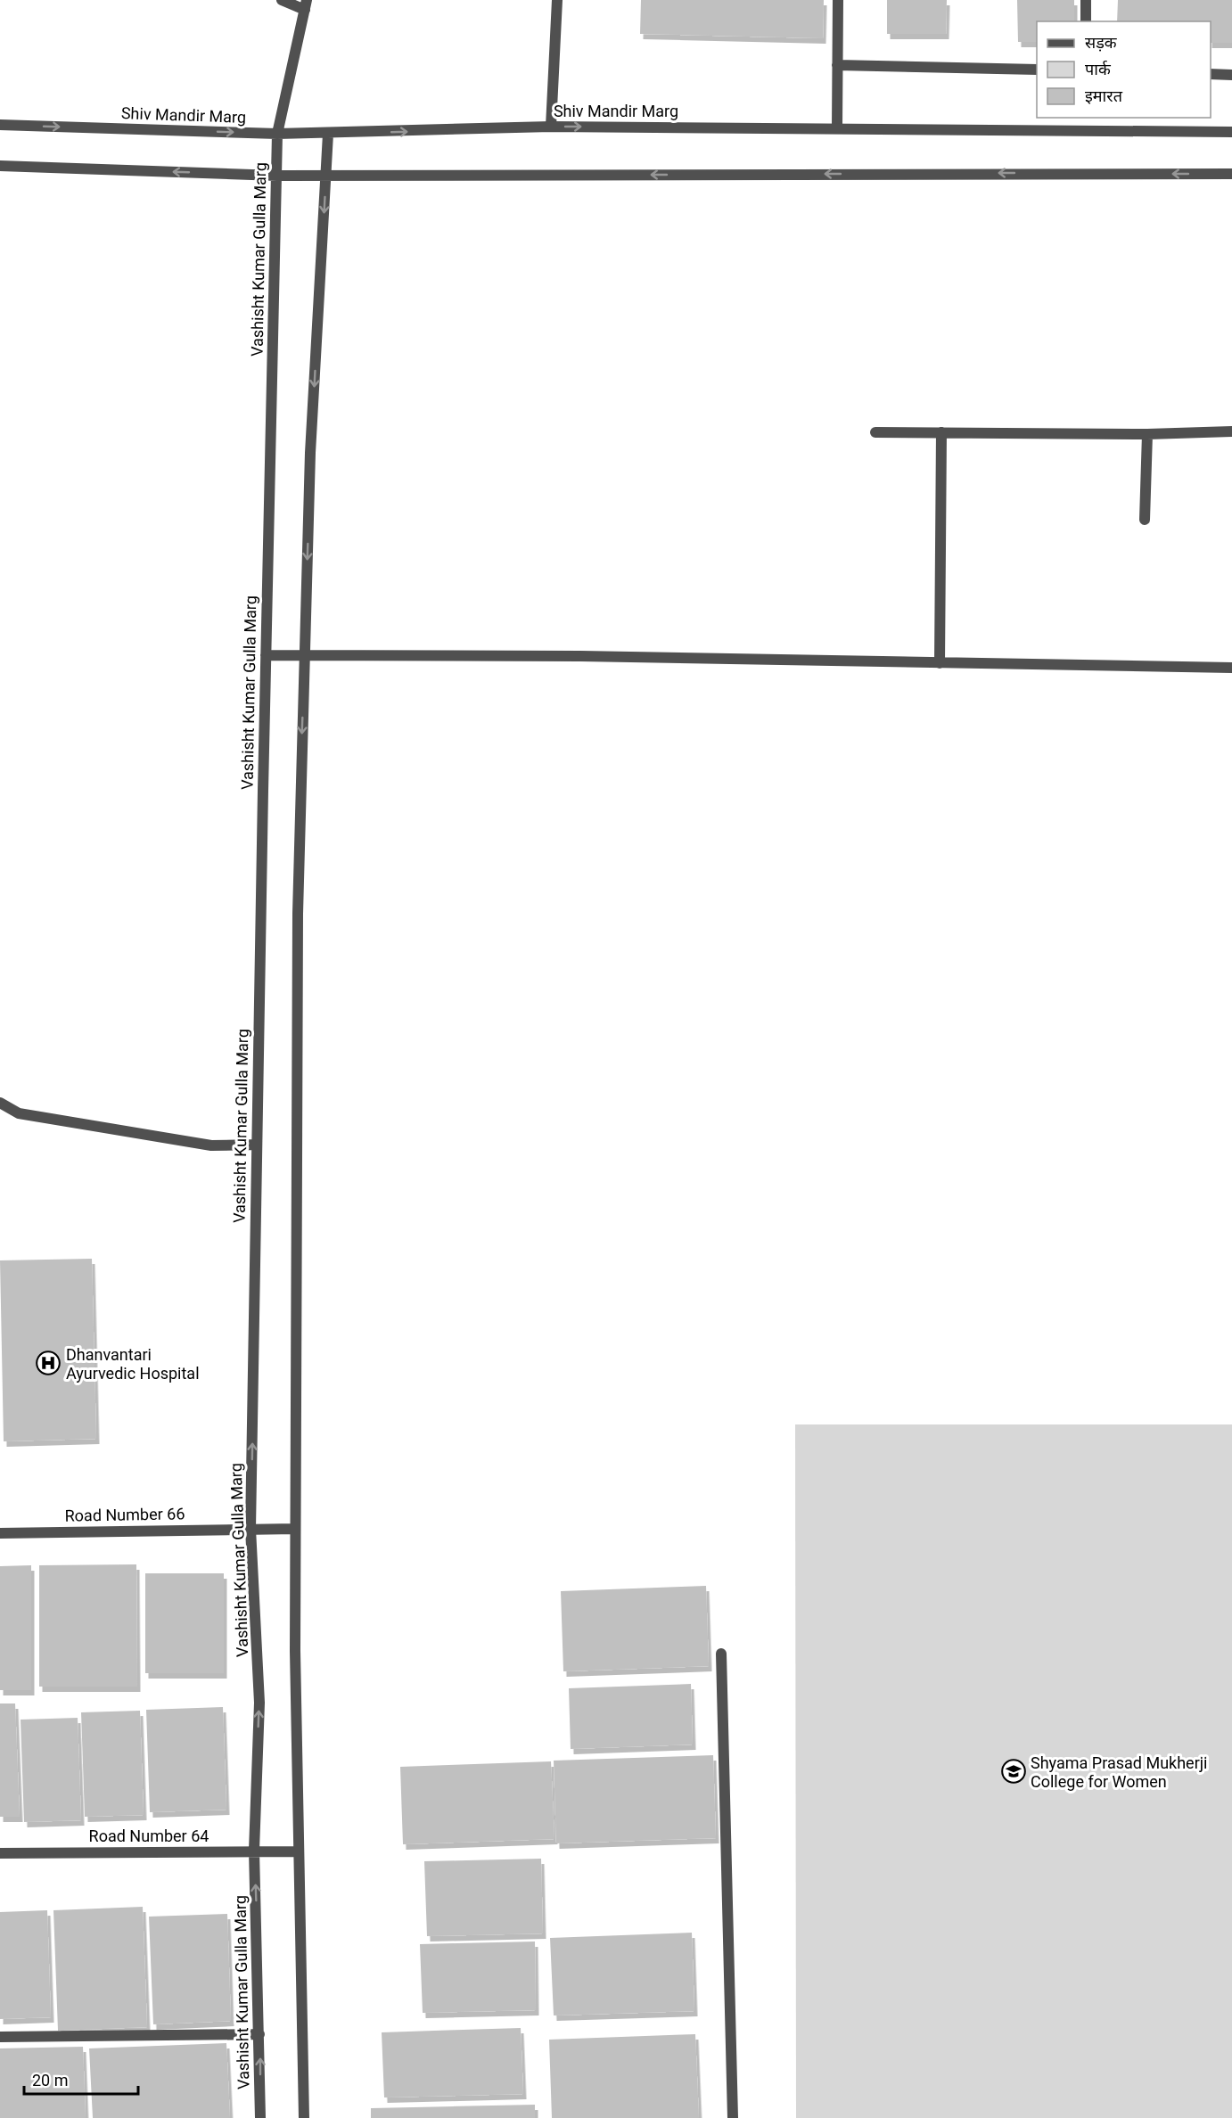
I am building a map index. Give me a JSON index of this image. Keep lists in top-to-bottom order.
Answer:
{
  "streets": {
    "street": [
      "Shiv Mandir Marg",
      "Vashisht Kumar Gulla Marg",
      "Road Number 66",
      "Road Number 64"
    ]
  },
  "crossings": [
    ["Shiv Mandir Marg", "Vashisht Kumar Gulla Marg"],
    ["Vashisht Kumar Gulla Marg", "Road Number 66"],
    ["Vashisht Kumar Gulla Marg", "Road Number 64"]
  ],
  "places": {
    "hospital": ["Dhanvantari Ayurvedic Hospital"],
    "school or university": ["Shyama Prasad Mukherji College for Women"]
  },
  "legend": ["सड़क", "पार्क", "इमारत"],
  "scale_bar": "20 m"
}
